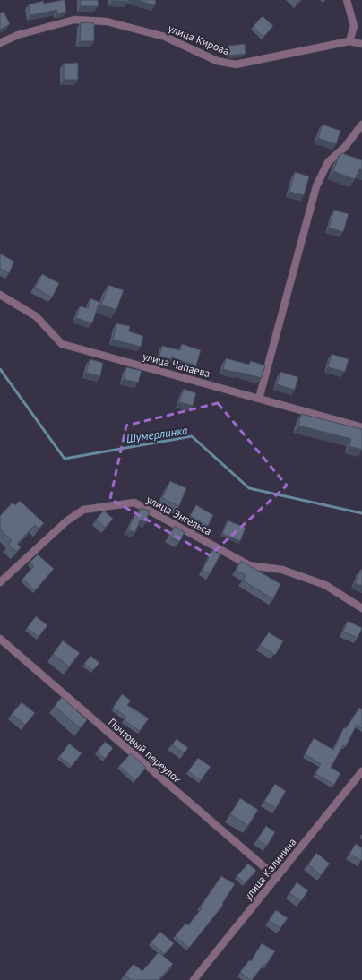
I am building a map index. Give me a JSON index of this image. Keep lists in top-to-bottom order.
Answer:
{
  "streets": {
    "street": [
      "улица Кирова",
      "улица Чапаева",
      "улица Энгельса",
      "Почтовый переулок",
      "улица Калинина"
    ]
  },
  "crossings": [
    ["Почтовый переулок", "улица Калинина"]
  ],
  "water": ["Шумерлинка"]
}
